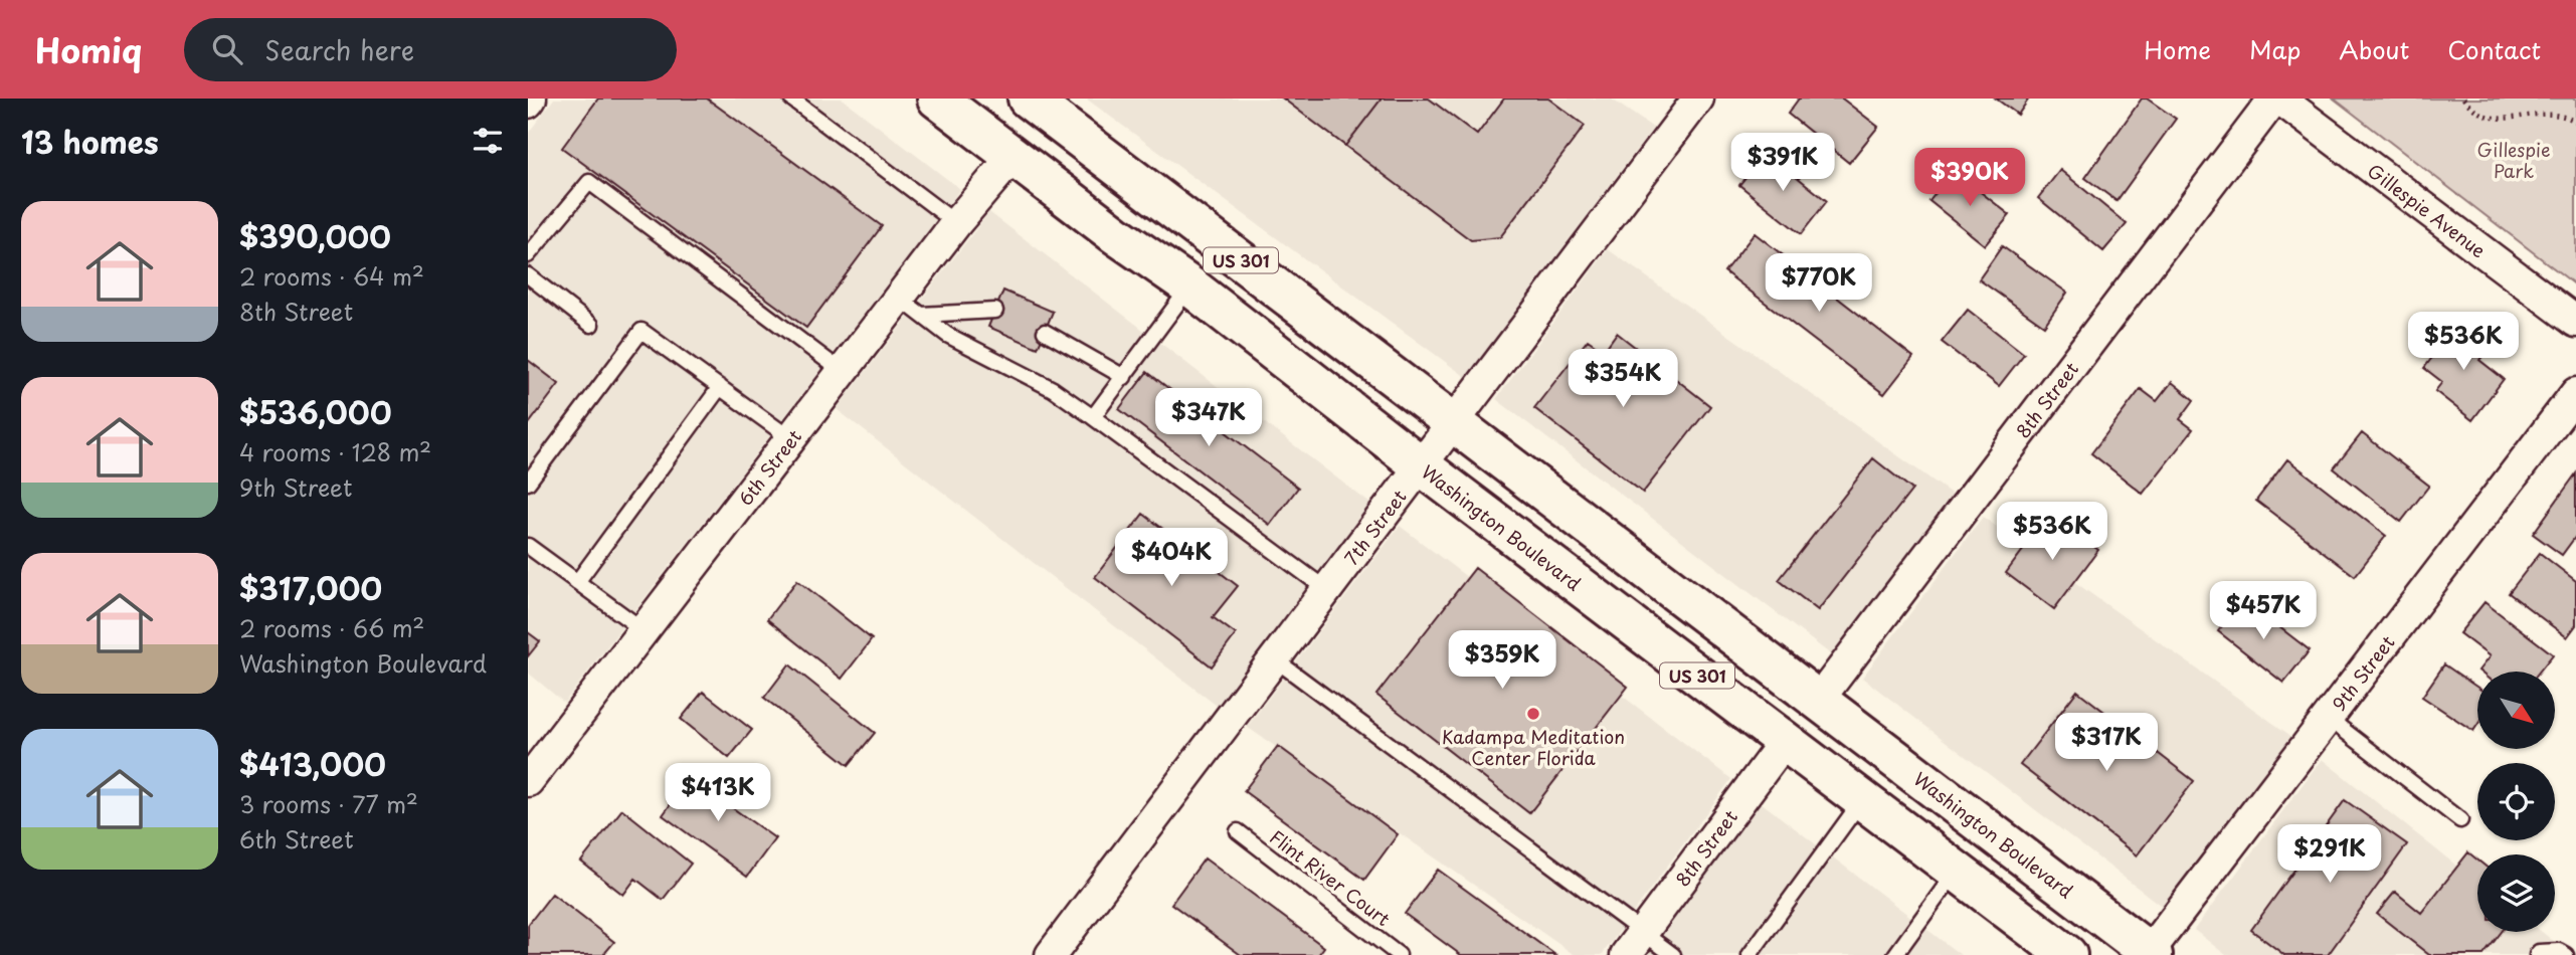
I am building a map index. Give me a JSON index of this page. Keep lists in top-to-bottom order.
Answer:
{
  "streets": {
    "main road": ["US 301", "Washington Boulevard"],
    "street": [
      "Gillespie Avenue",
      "8th Street",
      "6th Street",
      "7th Street",
      "9th Street"
    ],
    "lane": ["Flint River Court"]
  },
  "crossings": [
    ["Gillespie Avenue", "8th Street"],
    ["8th Street", "Washington Boulevard"],
    ["6th Street", "Washington Boulevard"],
    ["7th Street", "Washington Boulevard"],
    ["Washington Boulevard", "9th Street"]
  ],
  "parks": ["Gillespie Park"],
  "places": ["Kadampa Meditation Center Florida"],
  "north": "bottom right",
  "page": {
    "header": "Homiq",
    "search": "Search here",
    "nav": [
      "Home",
      "Map",
      "About",
      "Contact"
    ],
    "heading": "13 homes",
    "price": [
      "$391K",
      "$390K",
      "$770K",
      "$536K",
      "$354K",
      "$347K",
      "$536K",
      "$404K",
      "$457K",
      "$359K",
      "$317K",
      "$413K",
      "$291K"
    ],
    "list": [
      {
        "name": "$390,000",
        "note": "2 rooms · 64 m² · 8th Street"
      },
      {
        "name": "$536,000",
        "note": "4 rooms · 128 m² · 9th Street"
      },
      {
        "name": "$317,000",
        "note": "2 rooms · 66 m² · Washington Boulevard"
      },
      {
        "name": "$413,000",
        "note": "3 rooms · 77 m² · 6th Street"
      }
    ]
  }
}
